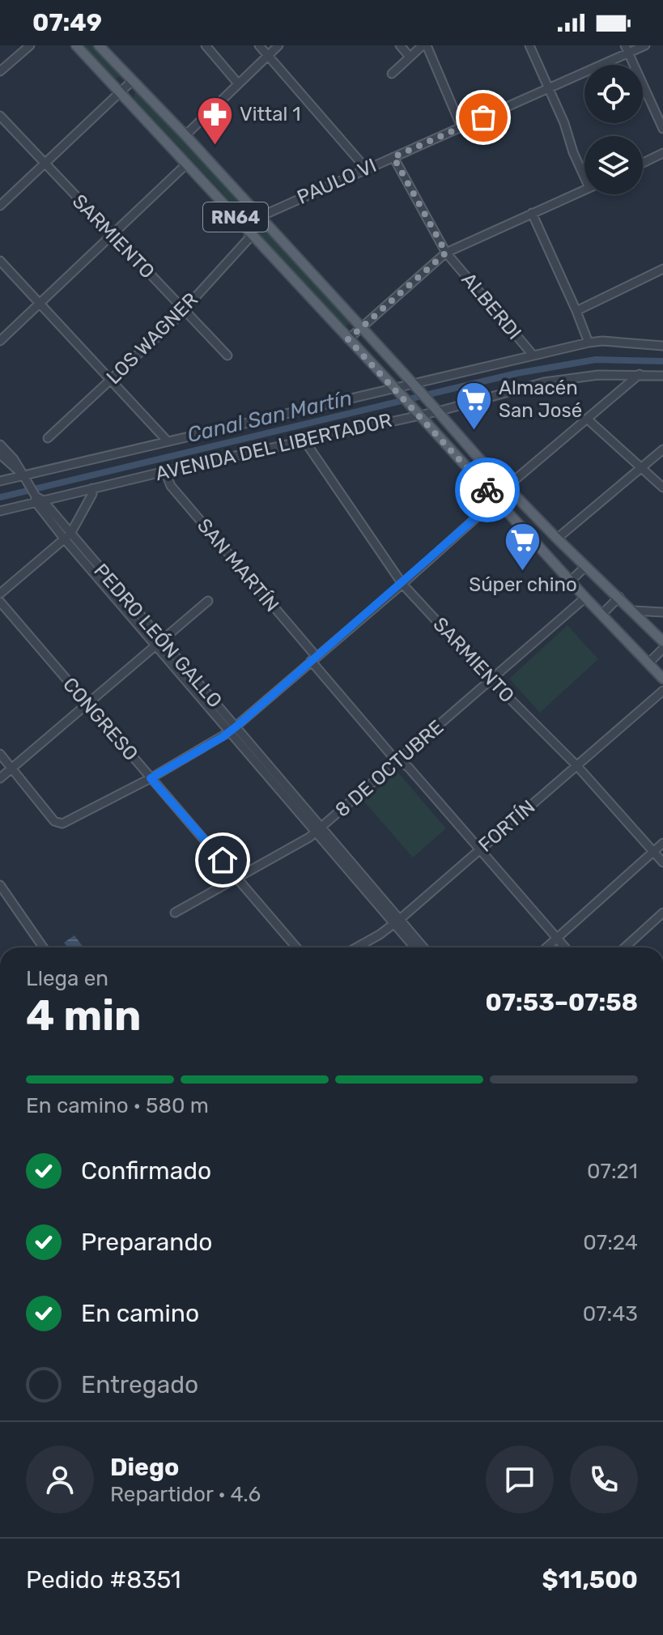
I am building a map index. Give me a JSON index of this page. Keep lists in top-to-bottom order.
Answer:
{
  "streets": {
    "main road": ["RN64"],
    "street": [
      "PAULO VI",
      "SARMIENTO",
      "ALBERDI",
      "LOS WAGNER",
      "AVENIDA DEL LIBERTADOR",
      "SAN MARTÍN",
      "PEDRO LEÓN GALLO",
      "CONGRESO",
      "8 DE OCTUBRE",
      "FORTÍN"
    ]
  },
  "crossings": [
    ["PAULO VI", "RN64"],
    ["PAULO VI", "ALBERDI"],
    ["RN64", "LOS WAGNER"],
    ["RN64", "AVENIDA DEL LIBERTADOR"],
    ["RN64", "8 DE OCTUBRE"],
    ["SARMIENTO", "LOS WAGNER"],
    ["SARMIENTO", "AVENIDA DEL LIBERTADOR"],
    ["SARMIENTO", "8 DE OCTUBRE"],
    ["SARMIENTO", "FORTÍN"],
    ["ALBERDI", "AVENIDA DEL LIBERTADOR"],
    ["AVENIDA DEL LIBERTADOR", "SAN MARTÍN"],
    ["AVENIDA DEL LIBERTADOR", "PEDRO LEÓN GALLO"],
    ["SAN MARTÍN", "8 DE OCTUBRE"],
    ["SAN MARTÍN", "FORTÍN"],
    ["PEDRO LEÓN GALLO", "8 DE OCTUBRE"],
    ["PEDRO LEÓN GALLO", "FORTÍN"],
    ["CONGRESO", "8 DE OCTUBRE"]
  ],
  "water": ["Canal San Martín"],
  "places": {
    "pharmacy": ["Vittal 1"],
    "supermarket": ["Almacén San José", "Súper chino"]
  },
  "page": {
    "status": "07:49",
    "heading": ["4 min", "Llega en", "07:53–07:58"],
    "panel": [
      "Diego",
      "Repartidor · 4.6",
      "Pedido #8351",
      "$11,500"
    ],
    "bar": "En camino · 580 m",
    "list": [
      ["Confirmado", "07:21"],
      ["Preparando", "07:24"],
      ["En camino", "07:43"],
      "Entregado"
    ]
  }
}
